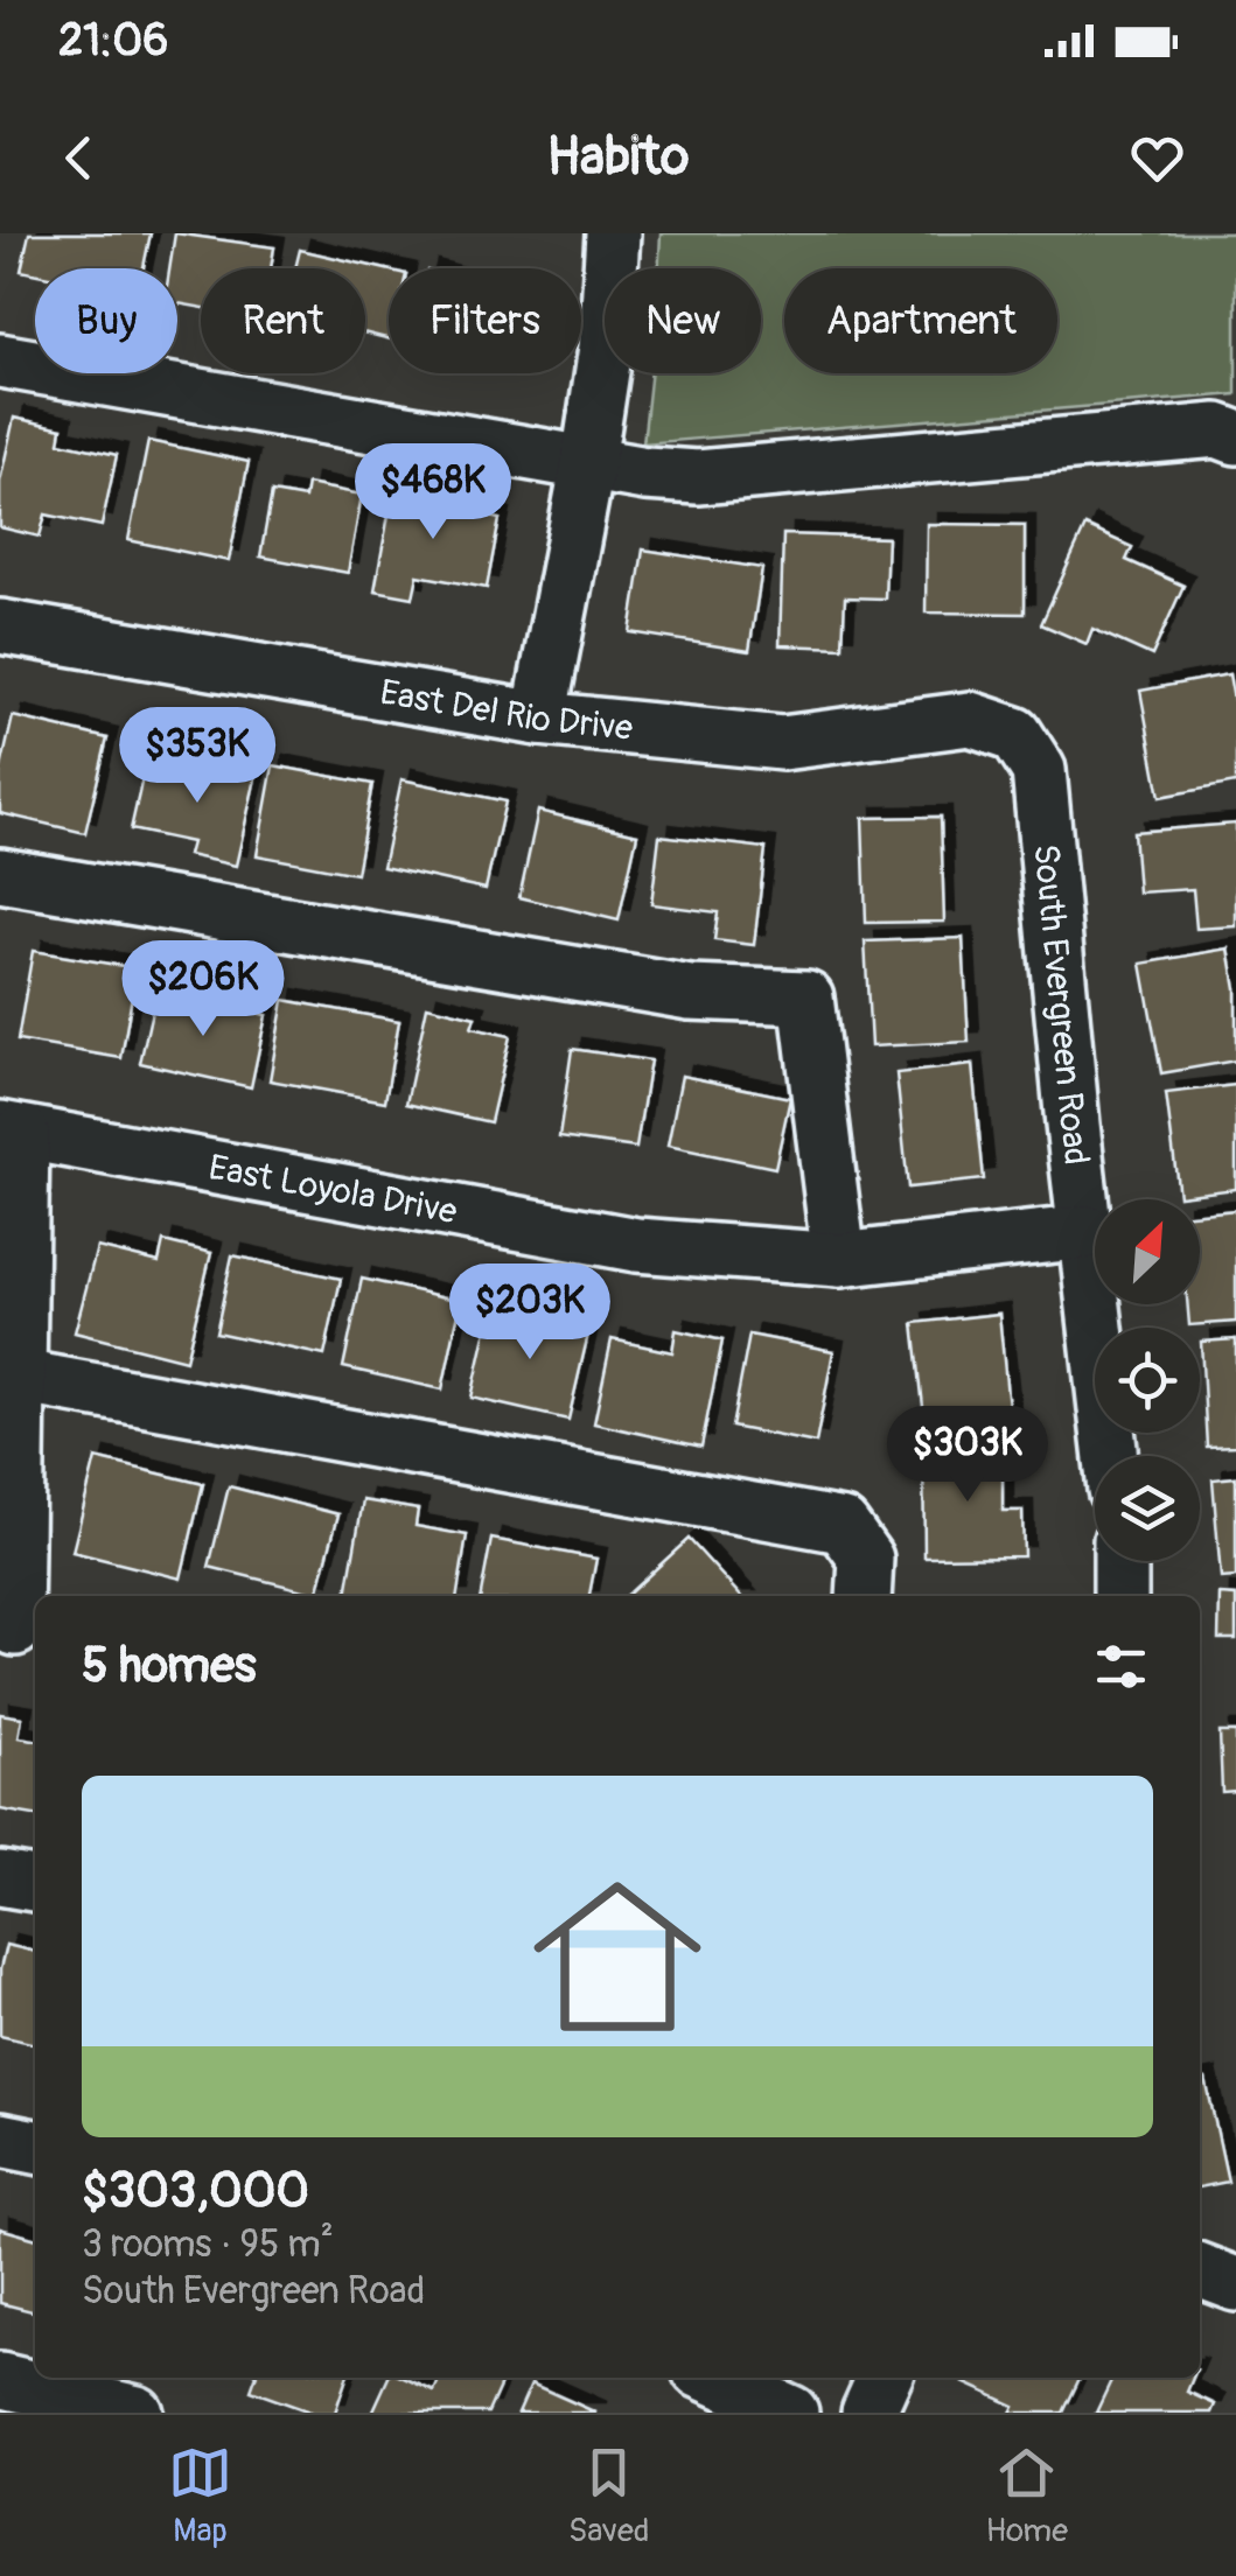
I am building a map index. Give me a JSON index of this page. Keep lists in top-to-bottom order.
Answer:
{
  "streets": {
    "street": ["East Del Rio Drive", "South Evergreen Road", "East Loyola Drive"]
  },
  "crossings": [
    ["East Del Rio Drive", "South Evergreen Road"],
    ["South Evergreen Road", "East Loyola Drive"]
  ],
  "north": "top right",
  "page": {
    "status": "21:06",
    "header": "Habito",
    "chip": [
      "Buy",
      "Rent",
      "Filters",
      "New",
      "Apartment"
    ],
    "price": [
      "$468K",
      "$353K",
      "$206K",
      "$203K",
      "$303K"
    ],
    "heading": "5 homes",
    "list": [
      {
        "name": "$303,000",
        "note": "3 rooms · 95 m² · South Evergreen Road"
      }
    ],
    "tabs": ["Map", "Saved", "Home"]
  }
}
